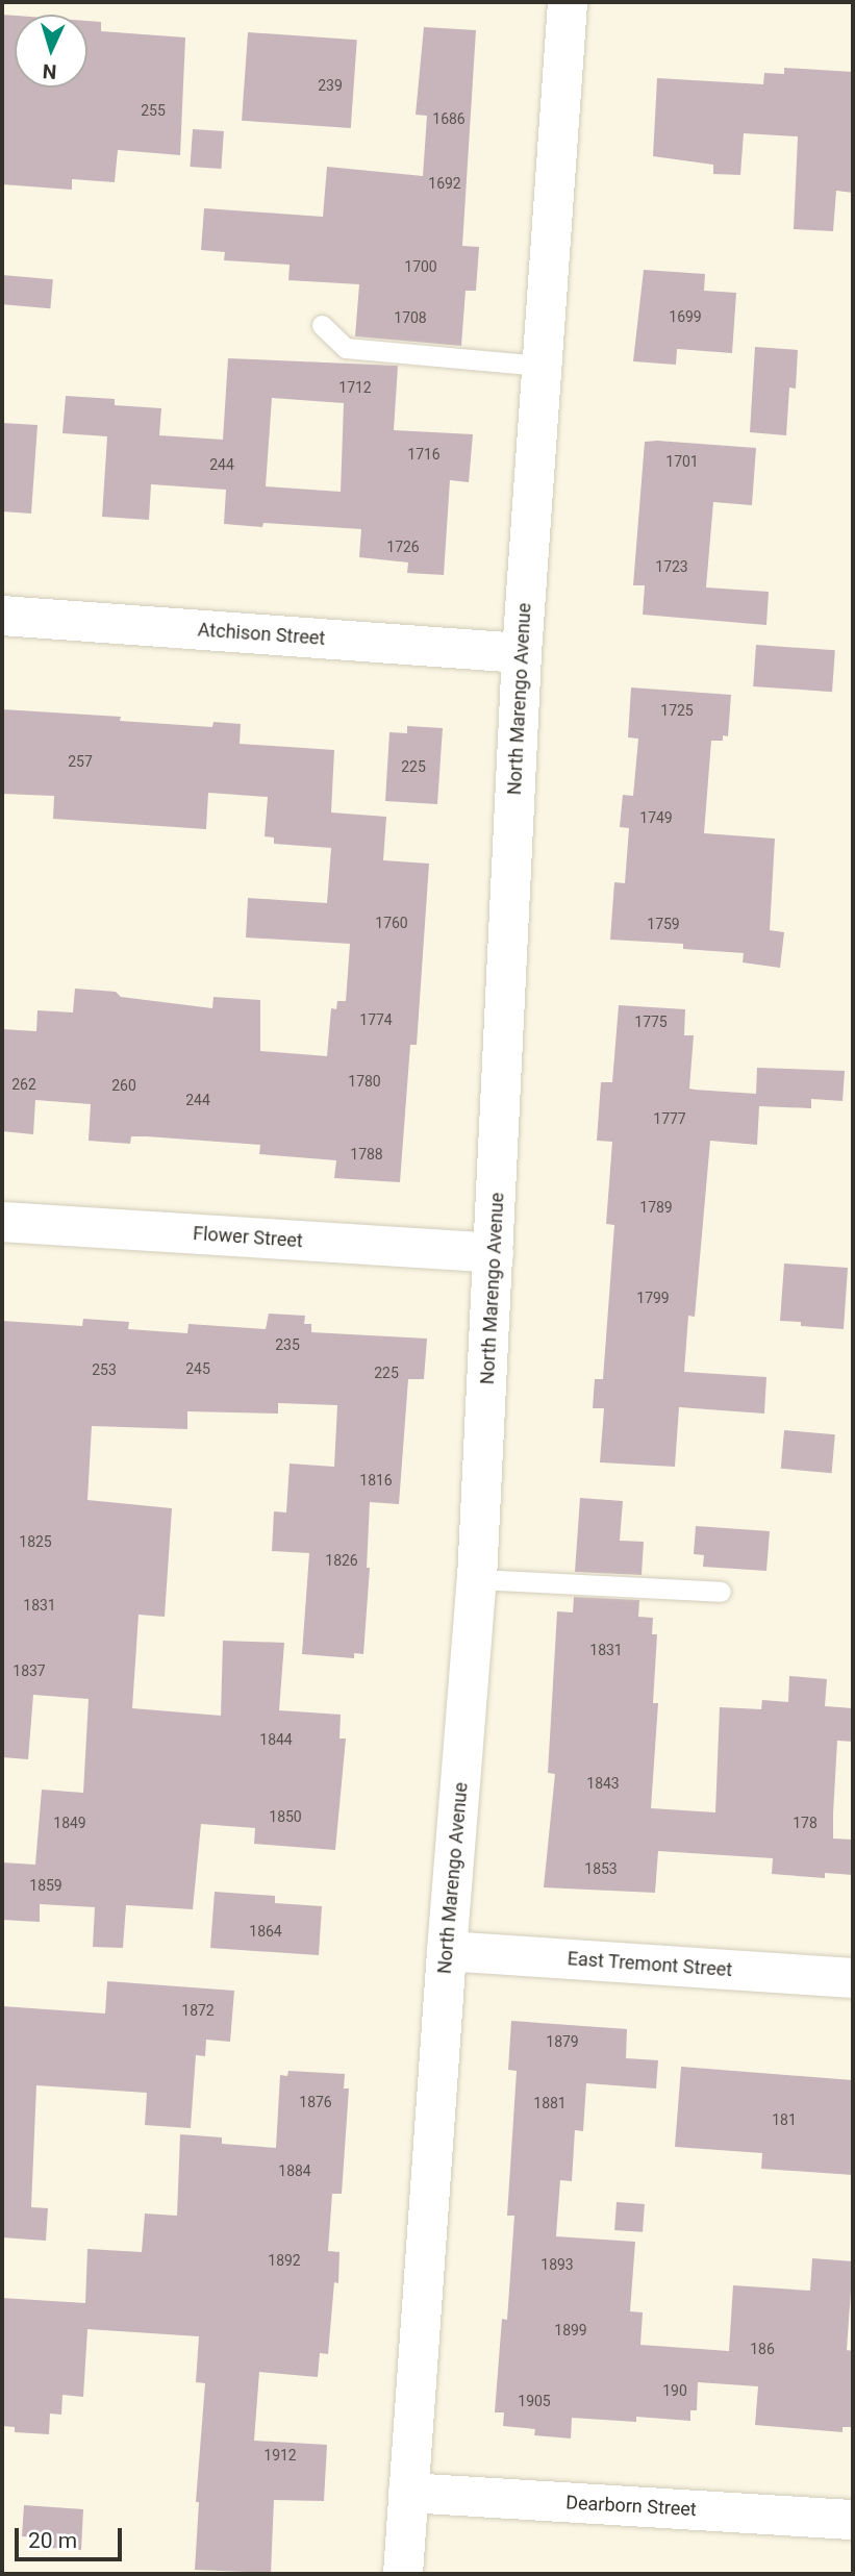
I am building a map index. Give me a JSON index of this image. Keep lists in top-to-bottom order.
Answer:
{
  "streets": {
    "street": [
      "Atchison Street",
      "North Marengo Avenue",
      "Flower Street",
      "East Tremont Street",
      "Dearborn Street"
    ]
  },
  "crossings": [
    ["Atchison Street", "North Marengo Avenue"],
    ["North Marengo Avenue", "Flower Street"],
    ["North Marengo Avenue", "East Tremont Street"],
    ["North Marengo Avenue", "Dearborn Street"]
  ],
  "house_numbers": [
    "239",
    "255",
    "1686",
    "1692",
    "1700",
    "1699",
    "1708",
    "1712",
    "1716",
    "1701",
    "244",
    "1726",
    "1723",
    "1725",
    "257",
    "225",
    "1749",
    "1760",
    "1759",
    "1774",
    "1775",
    "1780",
    "262",
    "260",
    "244",
    "1777",
    "1788",
    "1789",
    "1799",
    "235",
    "245",
    "253",
    "225",
    "1816",
    "1825",
    "1826",
    "1831",
    "1831",
    "1837",
    "1844",
    "1843",
    "1850",
    "1849",
    "178",
    "1853",
    "1859",
    "1864",
    "1872",
    "1879",
    "1876",
    "1881",
    "181",
    "1884",
    "1892",
    "1893",
    "1899",
    "186",
    "190",
    "1905",
    "1912"
  ],
  "scale_bar": "20 m",
  "north": "bottom"
}
